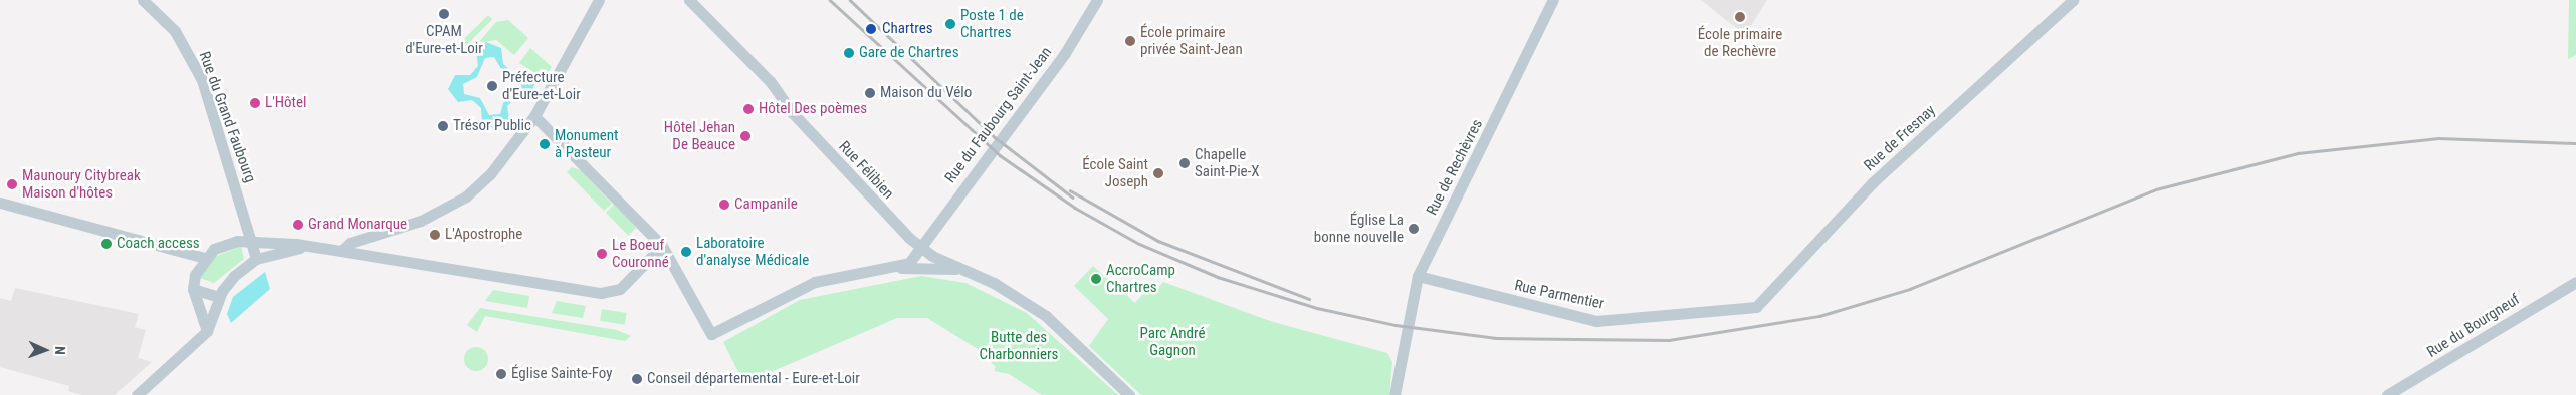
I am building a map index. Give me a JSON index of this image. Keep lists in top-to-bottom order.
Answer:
{
  "streets": {
    "main road": [
      "Rue du Faubourg Saint-Jean",
      "Rue du Grand Faubourg",
      "Rue de Fresnay",
      "Rue de Rechèvres",
      "Rue Félibien",
      "Rue Parmentier",
      "Rue du Bourgneuf"
    ]
  },
  "crossings": [
    ["Rue du Faubourg Saint-Jean", "Rue Félibien"],
    ["Rue de Fresnay", "Rue Parmentier"],
    ["Rue de Rechèvres", "Rue Parmentier"]
  ],
  "parks": ["Parc André Gagnon", "Butte des Charbonniers"],
  "places": [
    "CPAM d'Eure-et-Loir",
    "École primaire de Rechèvre",
    "Poste 1 de Chartres",
    "Chartres",
    "École primaire privée Saint-Jean",
    "Gare de Chartres",
    "Préfecture d'Eure-et-Loir",
    "Maison du Vélo",
    "L'Hôtel",
    "Hôtel Des poèmes",
    "Trésor Public",
    "Hôtel Jehan De Beauce",
    "Monument à Pasteur",
    "Chapelle Saint-Pie-X",
    "École Saint Joseph",
    "Maunoury Citybreak Maison d'hôtes",
    "Campanile",
    "Grand Monarque",
    "Église La bonne nouvelle",
    "L'Apostrophe",
    "Coach access",
    "Laboratoire d'analyse Médicale",
    "Le Boeuf Couronné",
    "AccroCamp Chartres",
    "Église Sainte-Foy",
    "Conseil départemental - Eure-et-Loir"
  ],
  "north": "right"
}
